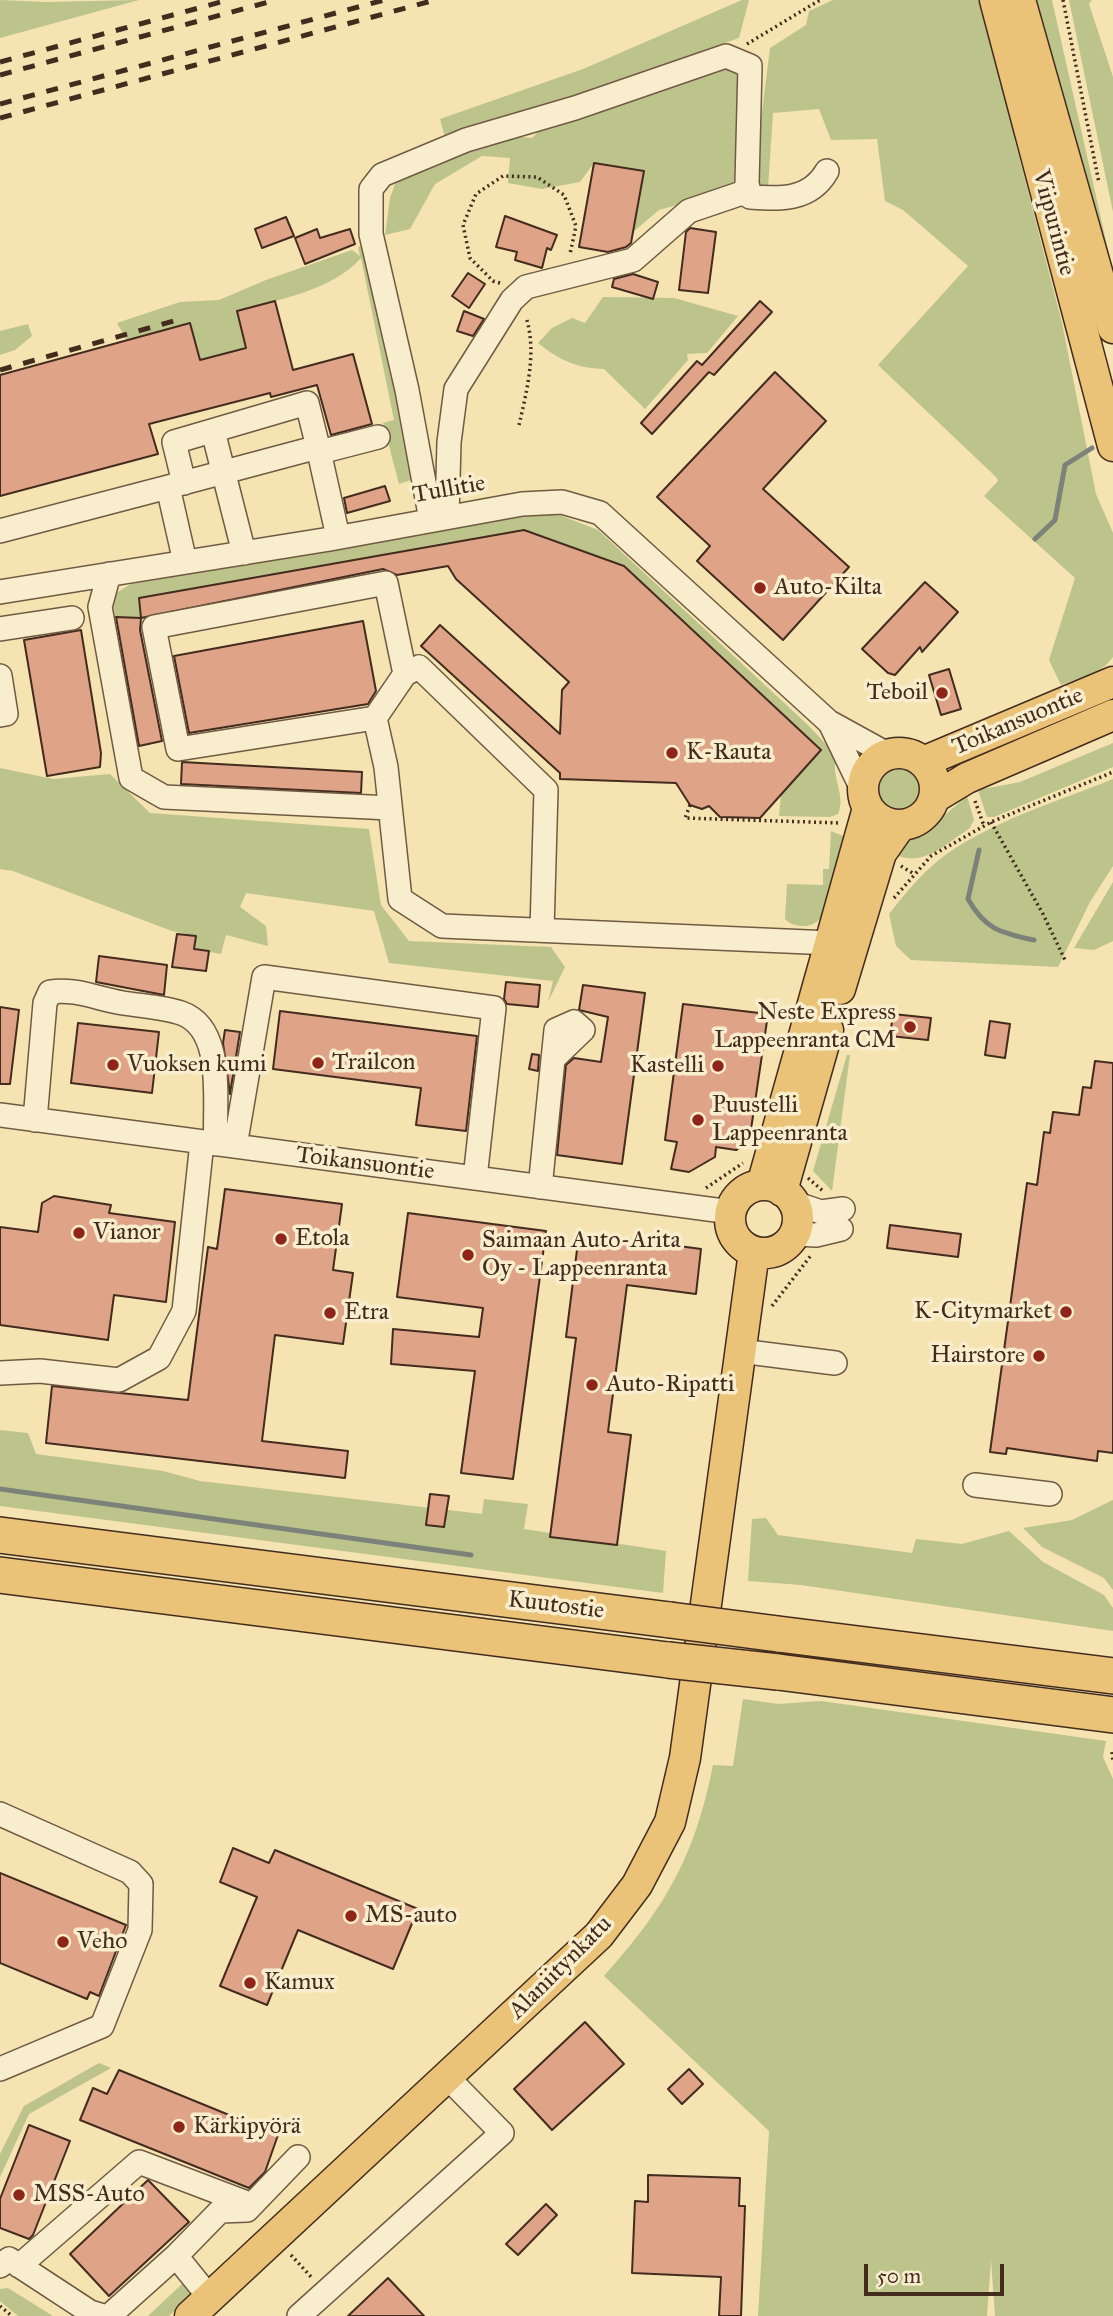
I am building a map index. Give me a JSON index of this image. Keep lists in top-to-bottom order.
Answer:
{
  "streets": {
    "highway": ["Kuutostie"],
    "main road": ["Viipurintie", "Toikansuontie", "Alaniitynkatu"],
    "street": ["Tullitie"]
  },
  "crossings": [
    ["Tullitie", "Toikansuontie"],
    ["Toikansuontie", "Alaniitynkatu"]
  ],
  "places": [
    "Auto-Kilta",
    "Teboil",
    "K-Rauta",
    "Neste Express Lappeenranta CM",
    "Trailcon",
    "Vuoksen kumi",
    "Kastelli",
    "Puustelli Lappeenranta",
    "Vianor",
    "Etola",
    "Saimaan Auto-Arita Oy - Lappeenranta",
    "K-Citymarket",
    "Etra",
    "Hairstore",
    "Auto-Ripatti",
    "MS-auto",
    "Veho",
    "Kamux",
    "Kärkipyörä",
    "MSS-Auto"
  ],
  "scale_bar": "50 m"
}
